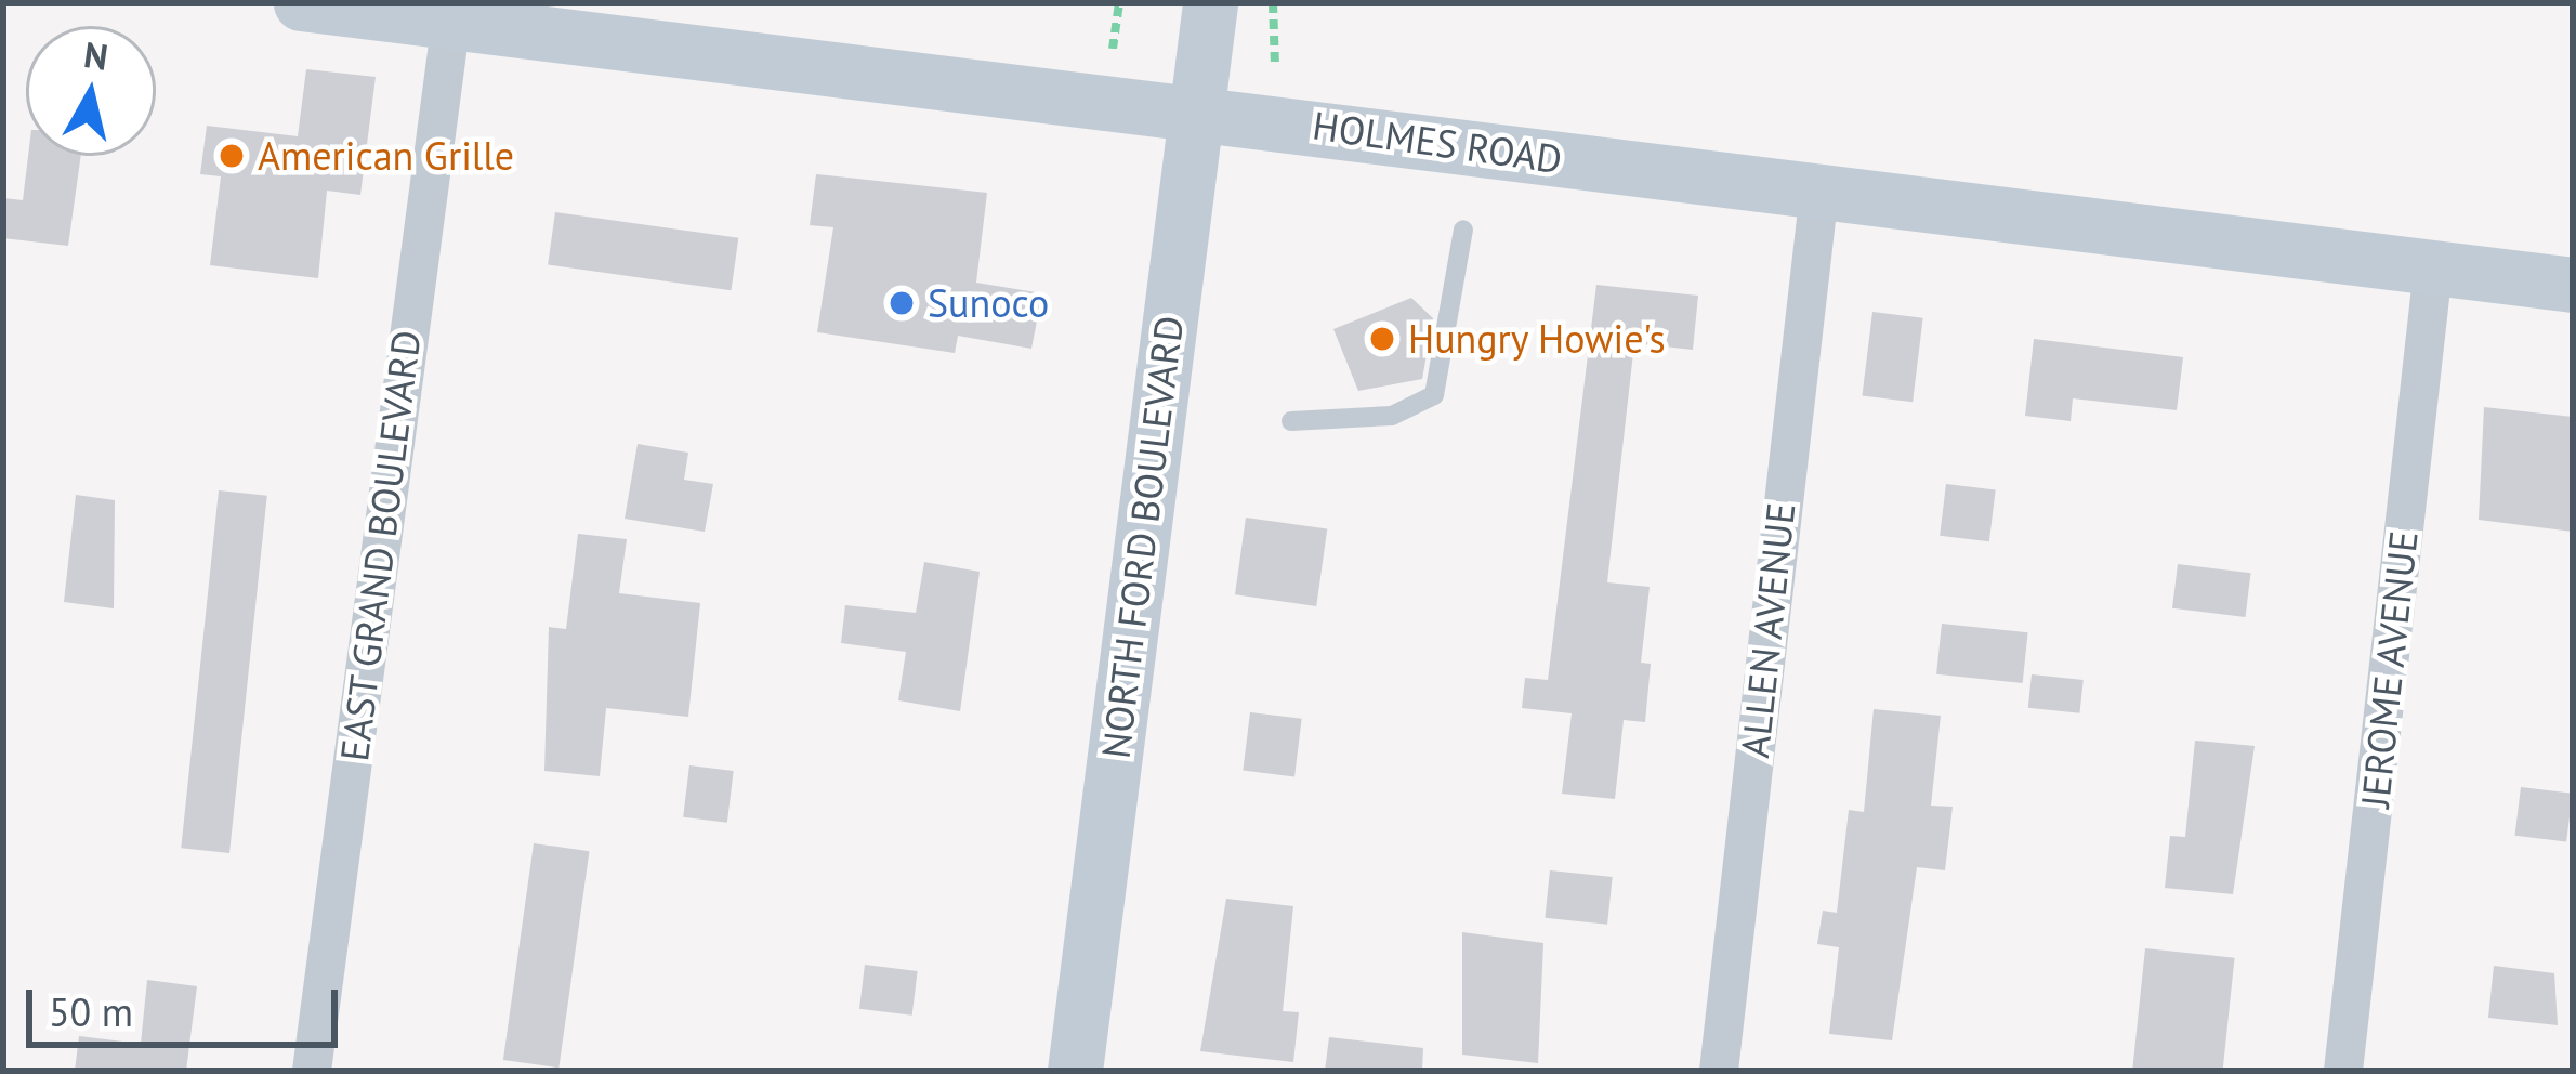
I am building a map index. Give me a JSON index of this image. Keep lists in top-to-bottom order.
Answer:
{
  "streets": {
    "main road": ["HOLMES ROAD", "NORTH FORD BOULEVARD"],
    "street": ["EAST GRAND BOULEVARD", "ALLEN AVENUE", "JEROME AVENUE"]
  },
  "crossings": [
    ["HOLMES ROAD", "NORTH FORD BOULEVARD"],
    ["HOLMES ROAD", "EAST GRAND BOULEVARD"],
    ["HOLMES ROAD", "ALLEN AVENUE"],
    ["HOLMES ROAD", "JEROME AVENUE"]
  ],
  "places": ["American Grille", "Sunoco", "Hungry Howie's"],
  "scale_bar": "50 m",
  "north": "top"
}
